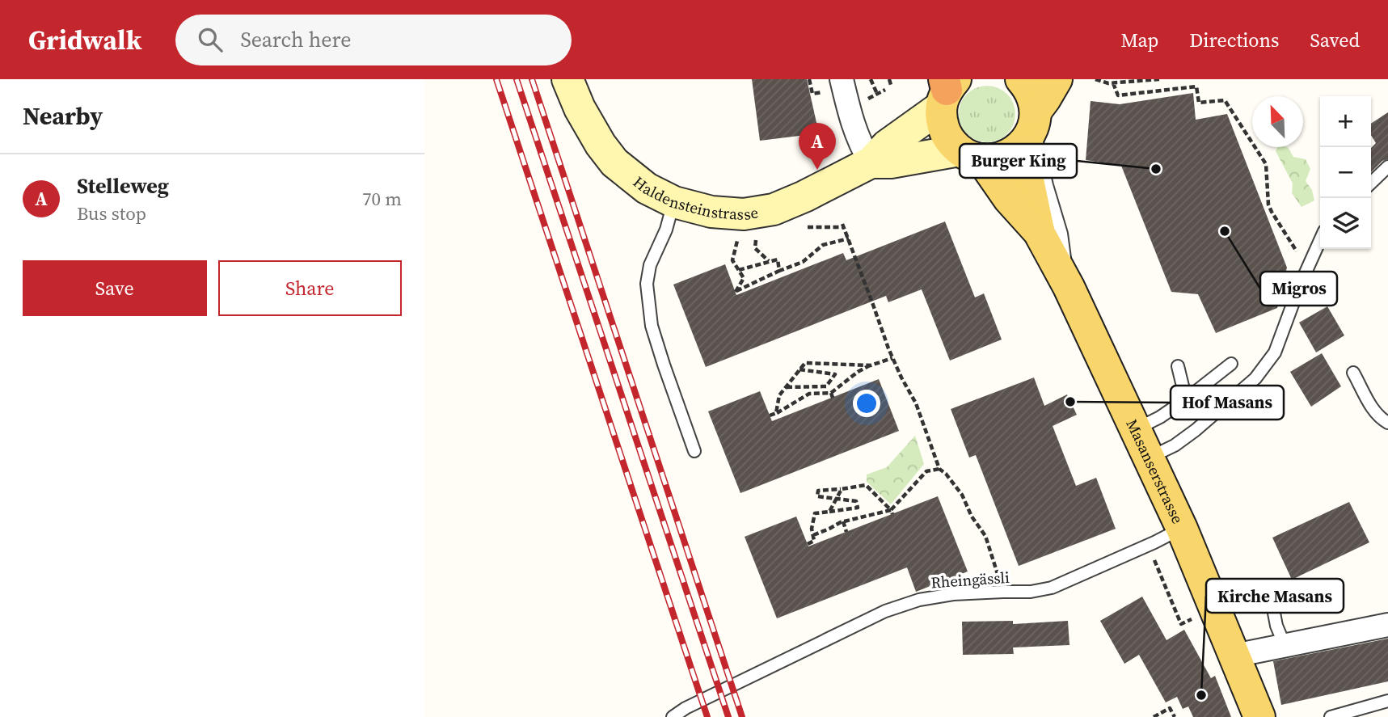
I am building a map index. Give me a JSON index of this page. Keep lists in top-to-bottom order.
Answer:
{
  "streets": {
    "main road": ["Masanserstrasse"],
    "street": ["Haldensteinstrasse"],
    "lane": ["Rheingässli"]
  },
  "crossings": [
    ["Haldensteinstrasse", "Masanserstrasse"],
    ["Masanserstrasse", "Rheingässli"]
  ],
  "places": [
    "Burger King",
    "Migros",
    "Hof Masans",
    "Kirche Masans"
  ],
  "north": "top left",
  "page": {
    "header": "Gridwalk",
    "search": "Search here",
    "nav": ["Map", "Directions", "Saved"],
    "heading": "Nearby",
    "map_buttons": ["+", "−"],
    "pins": "A",
    "list": [
      {
        "mark": "A",
        "name": "Stelleweg",
        "note": "Bus stop",
        "value": "70 m"
      }
    ],
    "buttons": ["Save", "Share"]
  }
}
